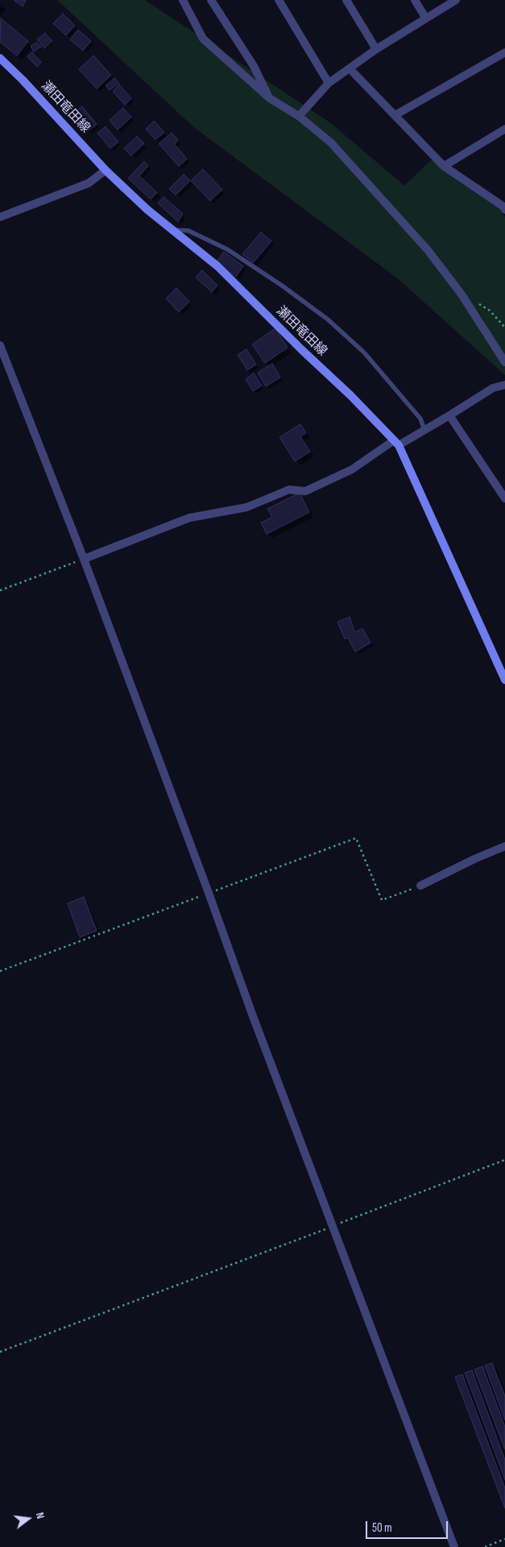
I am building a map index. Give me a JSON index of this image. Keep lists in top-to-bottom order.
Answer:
{
  "streets": {
    "main road": ["瀬田竜田線"]
  },
  "scale_bar": "50 m",
  "north": "right"
}
